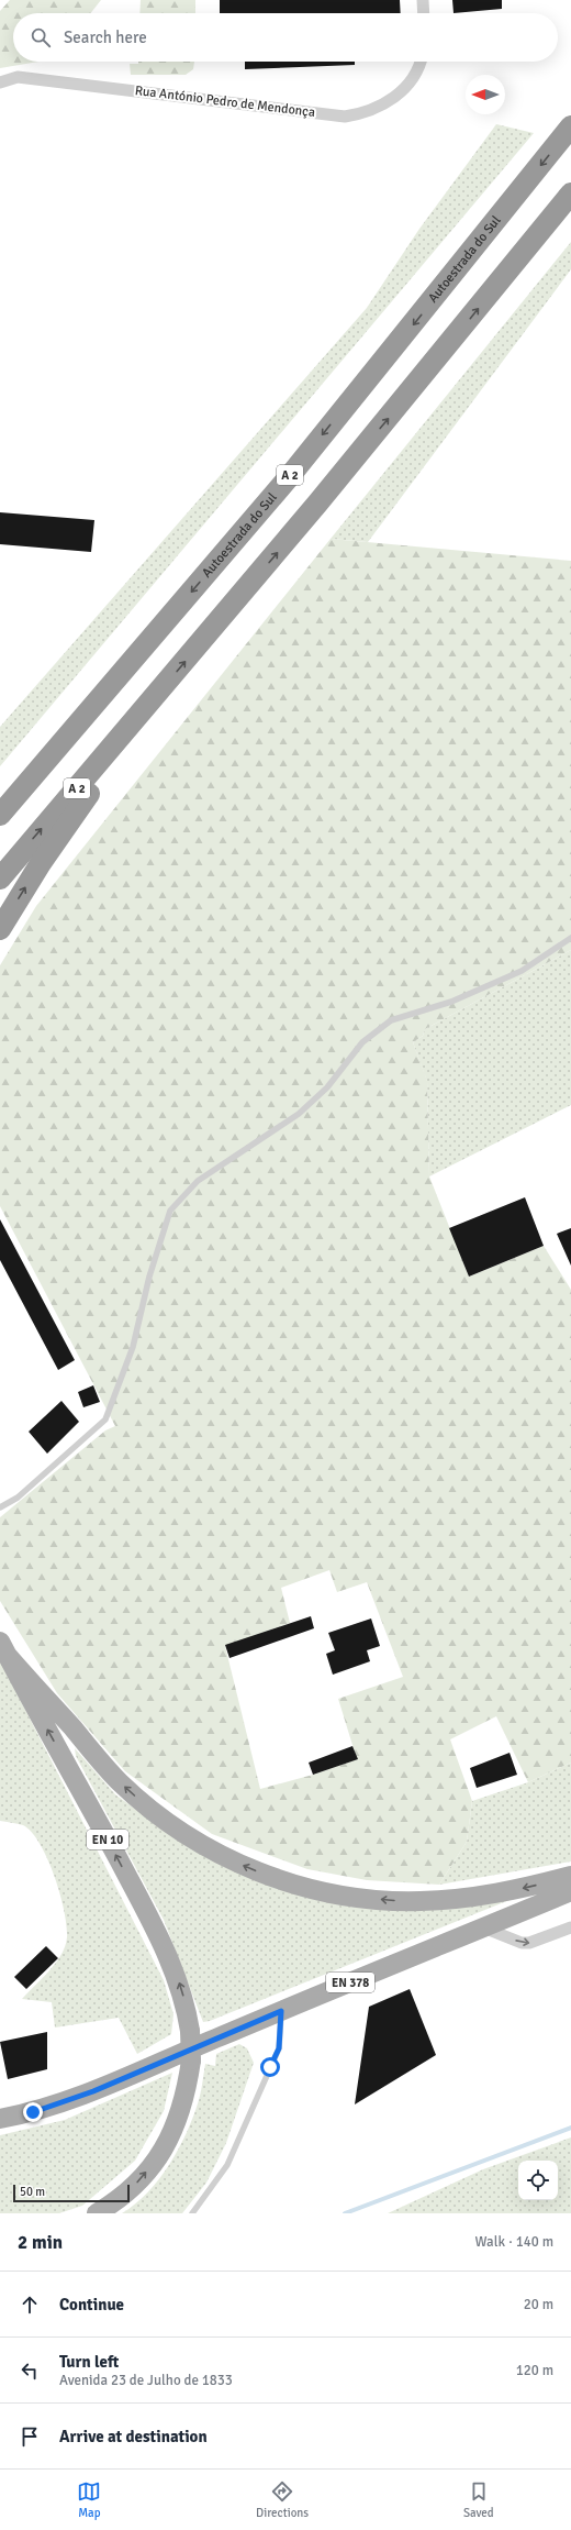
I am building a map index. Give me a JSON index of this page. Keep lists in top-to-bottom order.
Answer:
{
  "streets": {
    "highway": ["Autoestrada do Sul", "A 2"],
    "main road": ["EN 10", "EN 378"],
    "street": ["Rua António Pedro de Mendonça"]
  },
  "scale_bar": "50 m",
  "north": "left",
  "page": {
    "search": "Search here",
    "scale": "50 m",
    "heading": ["2 min", "Walk · 140 m"],
    "list": [
      ["Continue", "20 m"],
      ["Turn left", "Avenida 23 de Julho de 1833", "120 m"],
      "Arrive at destination"
    ],
    "nav": ["Map", "Directions", "Saved"]
  }
}
